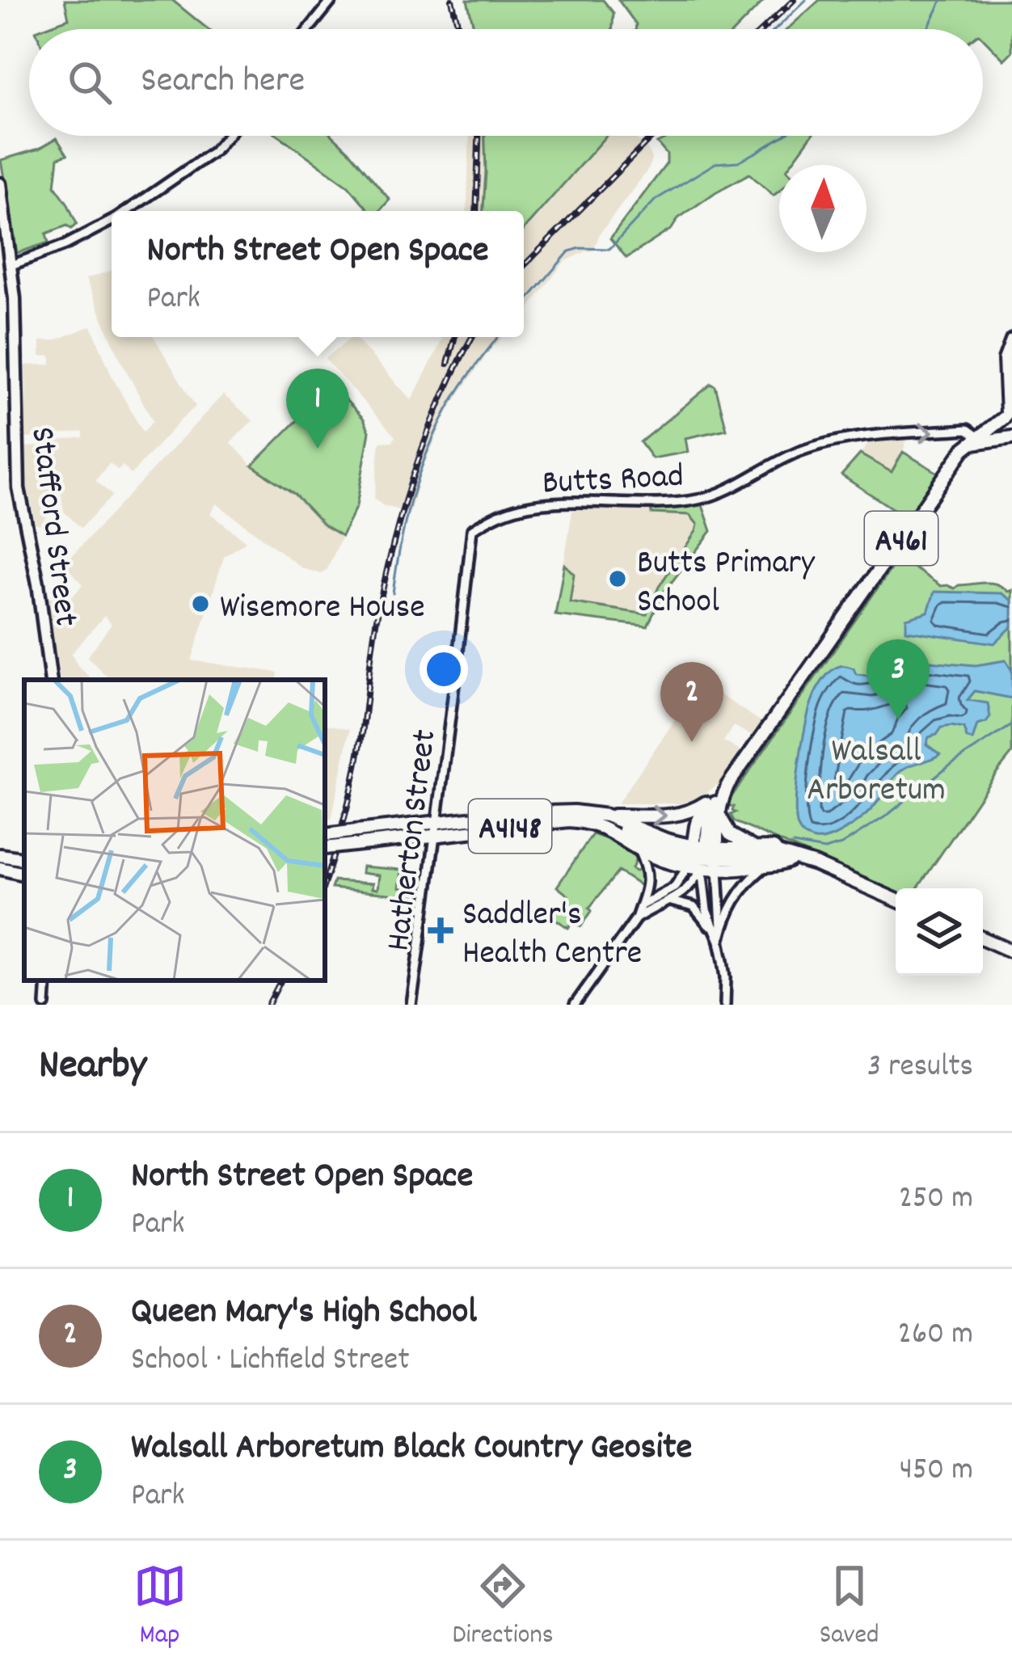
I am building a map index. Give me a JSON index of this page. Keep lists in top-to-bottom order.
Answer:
{
  "streets": {
    "highway": ["A461", "A4148"],
    "main road": ["Stafford Street"],
    "street": ["Butts Road", "Hatherton Street"]
  },
  "crossings": [
    ["Butts Road", "A461"],
    ["Butts Road", "Hatherton Street"],
    ["A4148", "Hatherton Street"]
  ],
  "one_way": ["Butts Road"],
  "parks": ["Walsall Arboretum"],
  "places": {
    "other": ["Butts Primary School", "Wisemore House"],
    "health": ["Saddler's Health Centre"]
  },
  "north": "top",
  "page": {
    "search": "Search here",
    "popup": ["North Street Open Space", "Park"],
    "pins": ["1", "3", "2"],
    "heading": ["Nearby", "3 results"],
    "list": [
      {
        "mark": "1",
        "name": "North Street Open Space",
        "note": "Park",
        "value": "250 m"
      },
      {
        "mark": "2",
        "name": "Queen Mary's High School",
        "note": "School · Lichfield Street",
        "value": "260 m"
      },
      {
        "mark": "3",
        "name": "Walsall Arboretum Black Country Geosite",
        "note": "Park",
        "value": "450 m"
      }
    ],
    "nav": ["Map", "Directions", "Saved"]
  }
}
